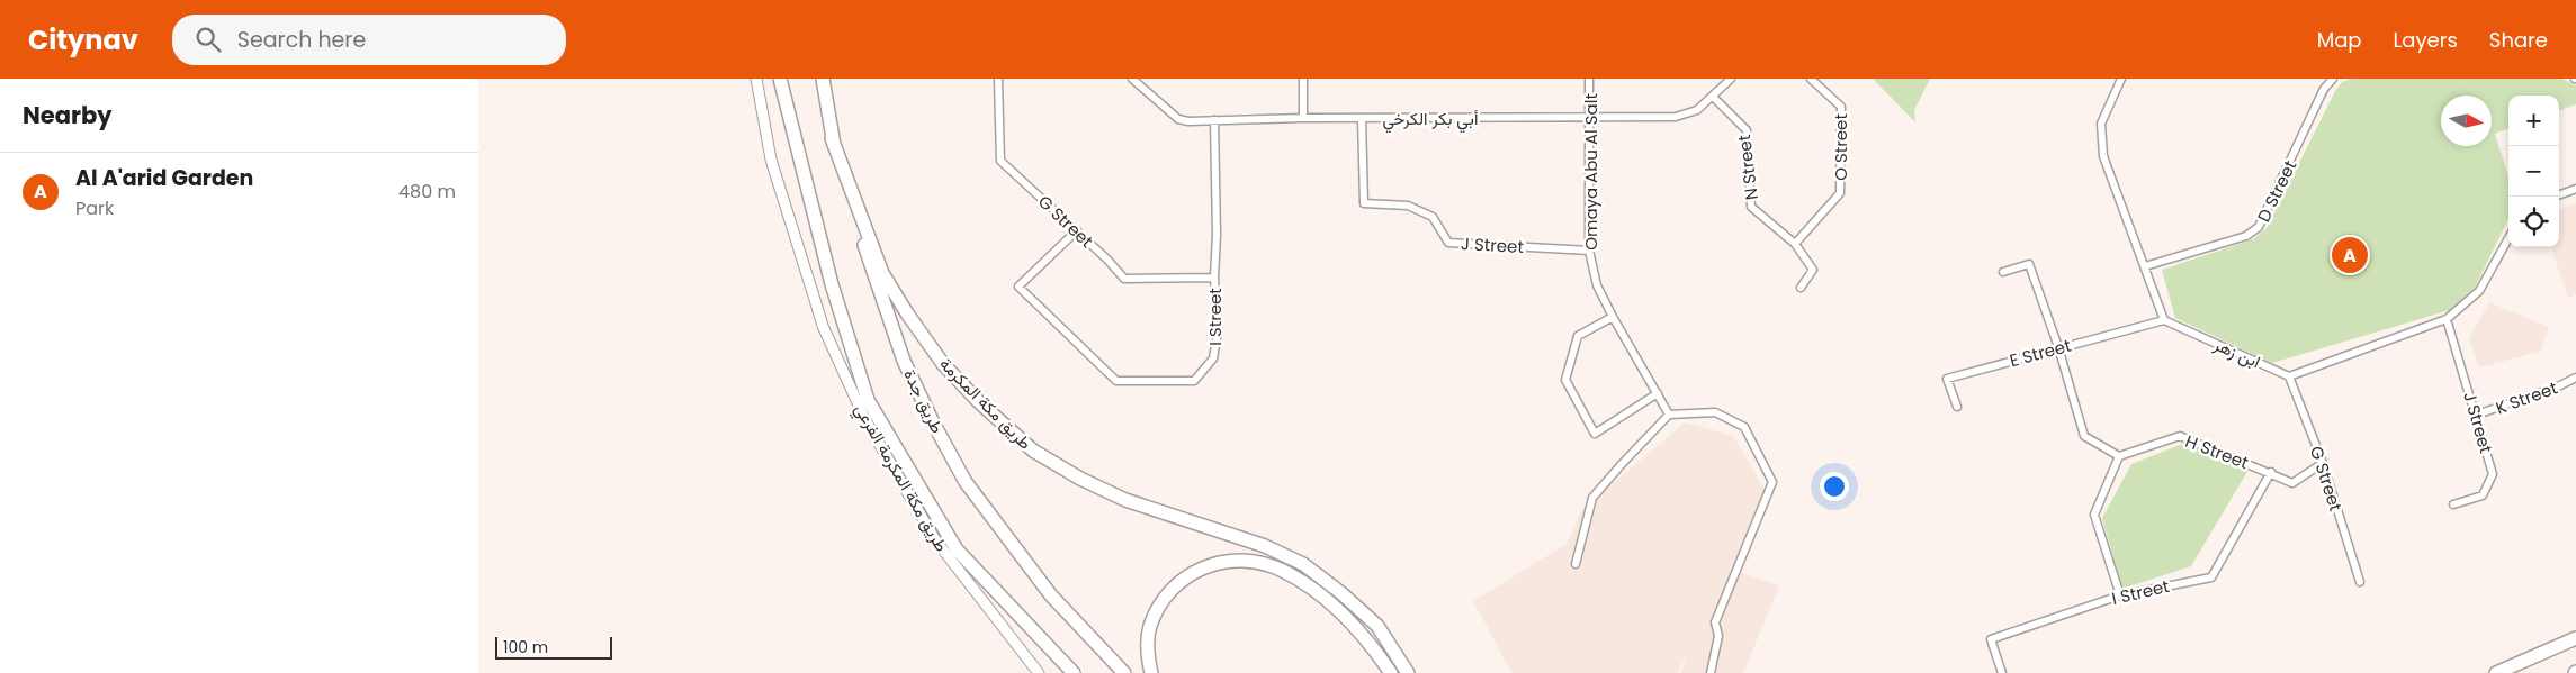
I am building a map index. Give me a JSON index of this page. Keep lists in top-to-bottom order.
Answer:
{
  "streets": {
    "highway": ["طريق جدة", "طريق مكة المكرمة"],
    "street": [
      "أبي بكر الكرخي",
      "O Street",
      "N Street",
      "Omaya Abu Al Salt",
      "D Street",
      "G Street",
      "J Street",
      "I Street",
      "E Street",
      "ابن زهر",
      "K Street",
      "H Street",
      "طريق مكة المكرمة الفرعي"
    ]
  },
  "crossings": [
    ["أبي بكر الكرخي", "N Street"],
    ["أبي بكر الكرخي", "Omaya Abu Al Salt"],
    ["أبي بكر الكرخي", "J Street"],
    ["أبي بكر الكرخي", "I Street"],
    ["O Street", "N Street"],
    ["Omaya Abu Al Salt", "J Street"],
    ["G Street", "I Street"],
    ["G Street", "ابن زهر"],
    ["G Street", "H Street"],
    ["J Street", "K Street"],
    ["I Street", "H Street"],
    ["E Street", "ابن زهر"],
    ["طريق جدة", "طريق مكة المكرمة"]
  ],
  "scale_bar": "100 m",
  "north": "right",
  "page": {
    "header": "Citynav",
    "search": "Search here",
    "nav": ["Map", "Layers", "Share"],
    "heading": "Nearby",
    "map_buttons": ["+", "−"],
    "list": [
      {
        "mark": "A",
        "name": "Al A'arid Garden",
        "note": "Park",
        "value": "480 m"
      }
    ],
    "pins": "A",
    "scale": "100 m"
  }
}
